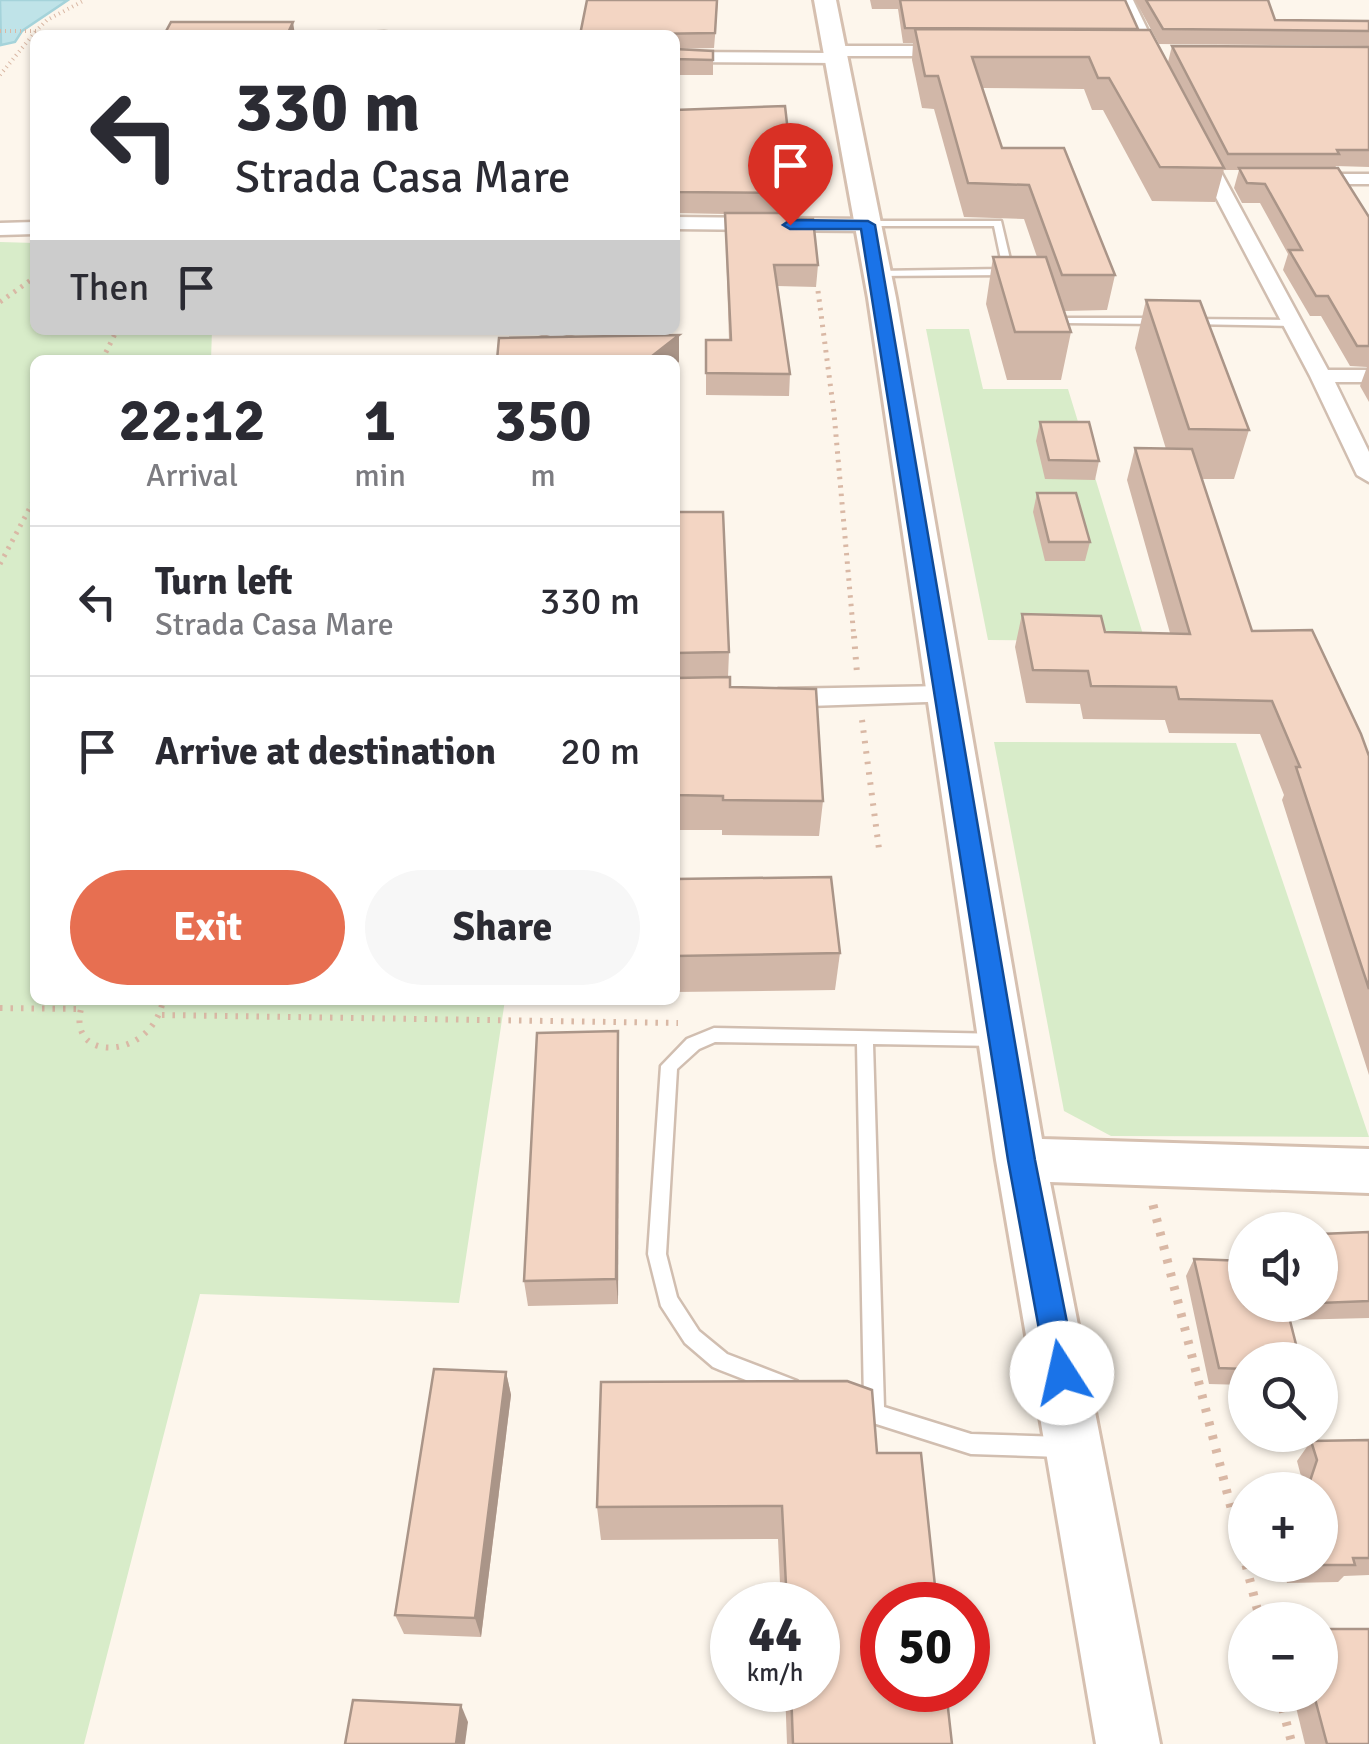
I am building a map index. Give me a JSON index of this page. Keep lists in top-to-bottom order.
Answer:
{
  "page": {
    "turn": ["330 m", "Strada Casa Mare"],
    "then": "Then",
    "eta": [
      "22:12",
      "Arrival",
      "1",
      "min",
      "350",
      "m"
    ],
    "list": [
      {
        "name": "Turn left",
        "note": "Strada Casa Mare",
        "value": "330 m"
      },
      {
        "name": "Arrive at destination",
        "value": "20 m"
      }
    ],
    "buttons": ["Exit", "Share"],
    "map_buttons": ["+", "−"],
    "speed": "44 km/h",
    "limit": "50"
  }
}
